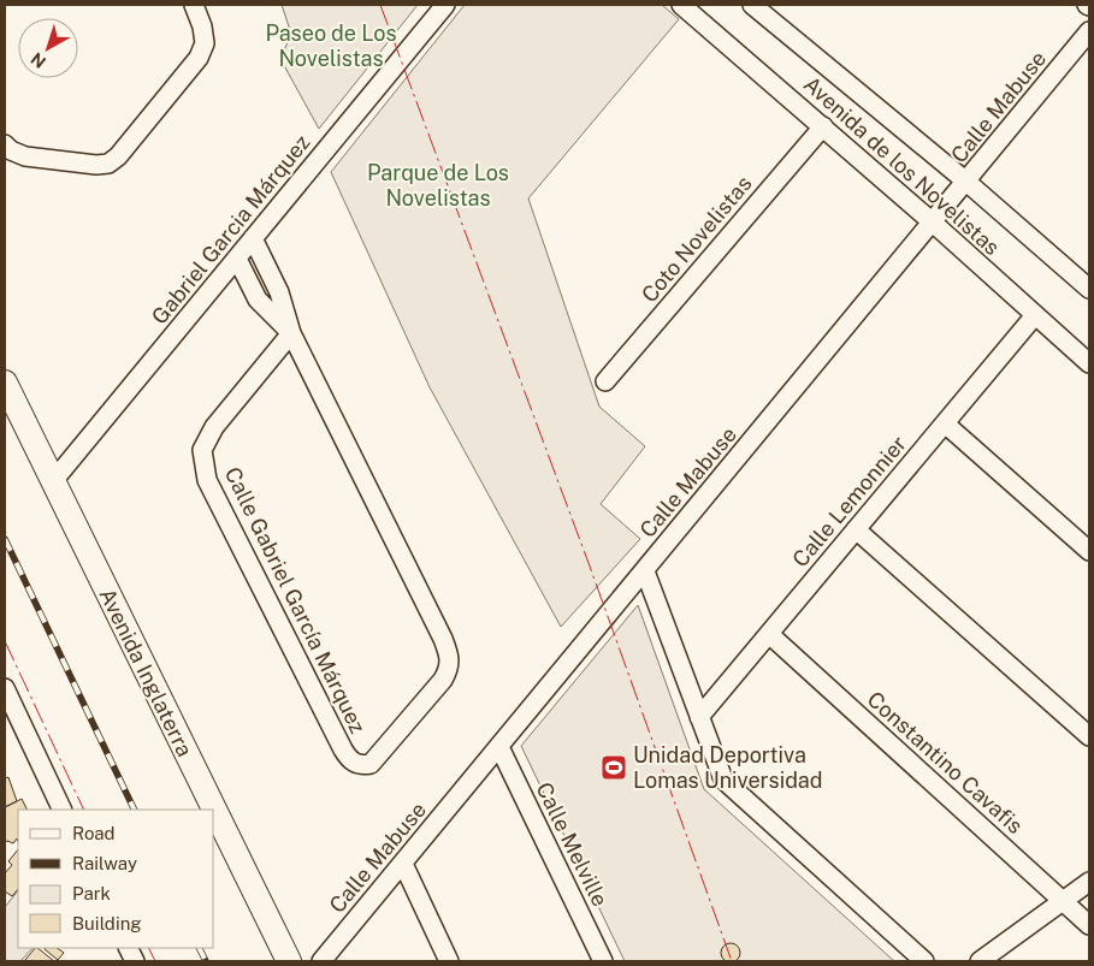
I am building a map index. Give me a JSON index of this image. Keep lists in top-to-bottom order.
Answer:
{
  "streets": {
    "street": [
      "Calle Mabuse",
      "Avenida de los Novelistas",
      "Gabriel Garcia Márquez",
      "Coto Novelistas",
      "Calle Lemonnier",
      "Calle Gabriel García Márquez",
      "Avenida Inglaterra",
      "Constantino Cavafis",
      "Calle Melville"
    ]
  },
  "crossings": [
    ["Calle Mabuse", "Avenida de los Novelistas"],
    ["Calle Mabuse", "Calle Melville"],
    ["Avenida de los Novelistas", "Coto Novelistas"],
    ["Avenida de los Novelistas", "Calle Lemonnier"],
    ["Gabriel Garcia Márquez", "Calle Gabriel García Márquez"],
    ["Gabriel Garcia Márquez", "Avenida Inglaterra"],
    ["Calle Lemonnier", "Constantino Cavafis"]
  ],
  "parks": ["Paseo de Los Novelistas", "Parque de Los Novelistas"],
  "places": {
    "sports": ["Unidad Deportiva Lomas Universidad"]
  },
  "legend": [
    "Road",
    "Railway",
    "Park",
    "Building"
  ],
  "north": "bottom left"
}
